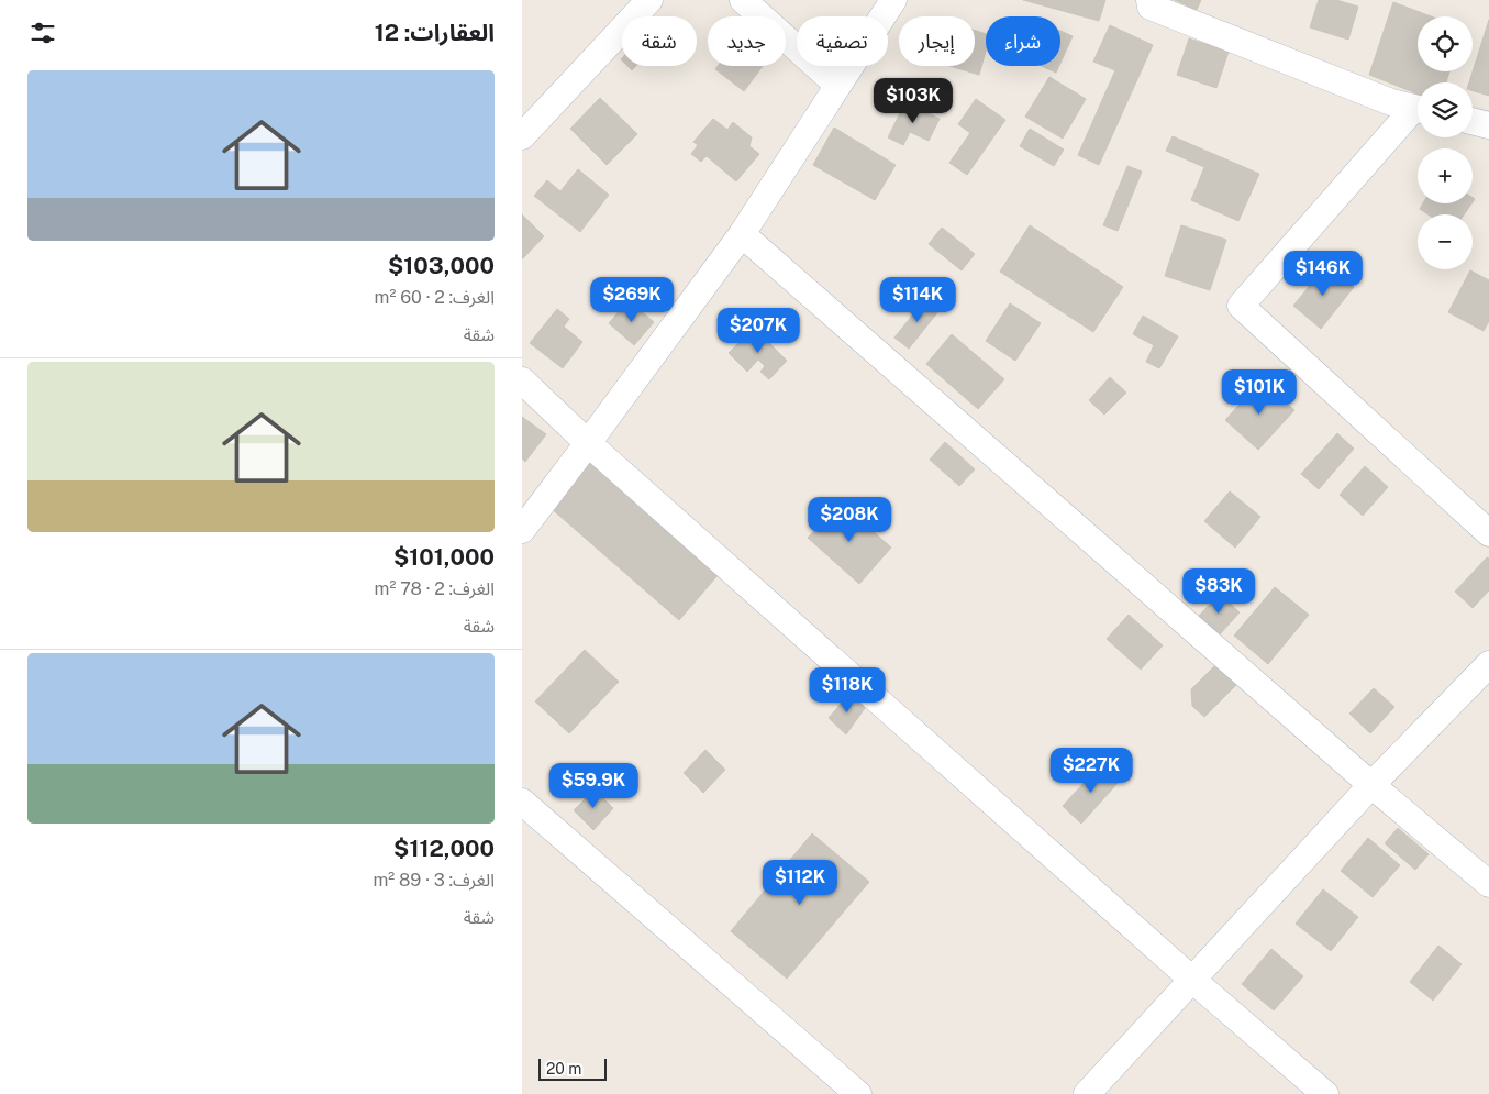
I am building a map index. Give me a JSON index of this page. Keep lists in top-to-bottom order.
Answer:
{
  "scale_bar": "20 m",
  "page": {
    "heading": "العقارات: 12",
    "map_buttons": ["+", "−"],
    "chip": [
      "شراء",
      "إيجار",
      "تصفية",
      "جديد",
      "شقة"
    ],
    "list": [
      {
        "name": "$103,000",
        "note": "الغرف: 2 · 60 m² · شقة"
      },
      {
        "name": "$101,000",
        "note": "الغرف: 2 · 78 m² · شقة"
      },
      {
        "name": "$112,000",
        "note": "الغرف: 3 · 89 m² · شقة"
      }
    ],
    "price": [
      "$103K",
      "$146K",
      "$269K",
      "$114K",
      "$207K",
      "$101K",
      "$208K",
      "$83K",
      "$118K",
      "$227K",
      "$59.9K",
      "$112K"
    ],
    "scale": "20 m"
  }
}
